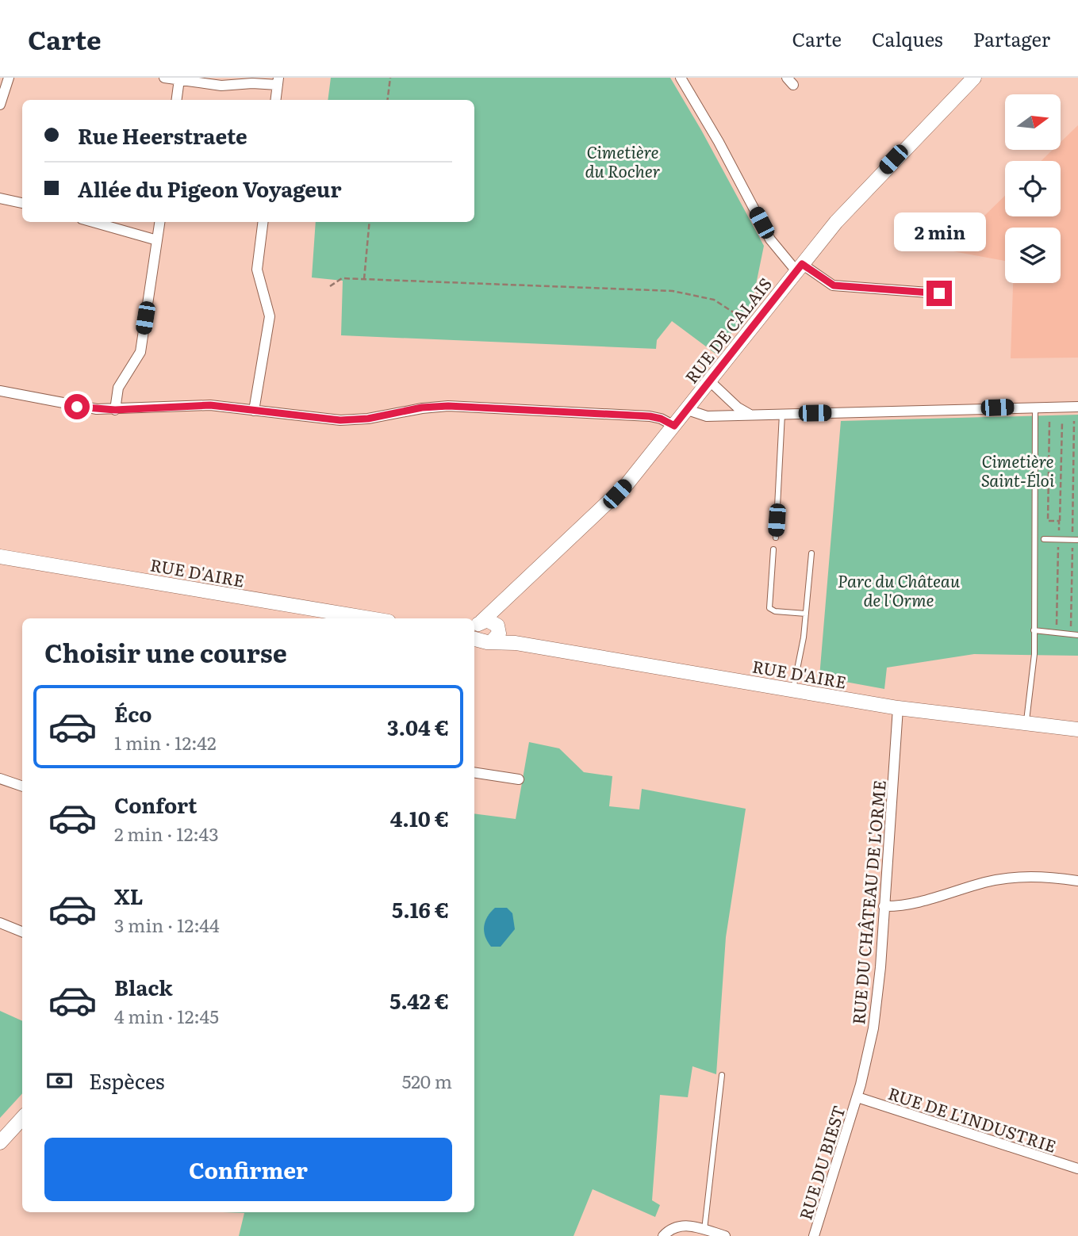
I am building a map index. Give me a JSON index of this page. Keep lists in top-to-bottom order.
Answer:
{
  "streets": {
    "main road": ["RUE DE CALAIS", "RUE D'AIRE"],
    "street": ["RUE DU CHÂTEAU DE L'ORME", "RUE DE L'INDUSTRIE", "RUE DU BIEST"]
  },
  "crossings": [
    ["RUE DE CALAIS", "RUE D'AIRE"],
    ["RUE D'AIRE", "RUE DU CHÂTEAU DE L'ORME"],
    ["RUE DU CHÂTEAU DE L'ORME", "RUE DE L'INDUSTRIE"],
    ["RUE DU CHÂTEAU DE L'ORME", "RUE DU BIEST"],
    ["RUE DE L'INDUSTRIE", "RUE DU BIEST"]
  ],
  "parks": ["Cimetière du Rocher", "Cimetière Saint-Éloi", "Parc du Château de l'Orme"],
  "north": "right",
  "page": {
    "header": "Carte",
    "nav": ["Carte", "Calques", "Partager"],
    "banner": ["Rue Heerstraete", "Allée du Pigeon Voyageur"],
    "bubble": "2 min",
    "heading": "Choisir une course",
    "list": [
      {
        "name": "Éco",
        "note": "1 min · 12:42",
        "value": "3.04 €"
      },
      {
        "name": "Confort",
        "note": "2 min · 12:43",
        "value": "4.10 €"
      },
      {
        "name": "XL",
        "note": "3 min · 12:44",
        "value": "5.16 €"
      },
      {
        "name": "Black",
        "note": "4 min · 12:45",
        "value": "5.42 €"
      }
    ],
    "pay": ["Espèces", "520 m"],
    "buttons": "Confirmer"
  }
}
